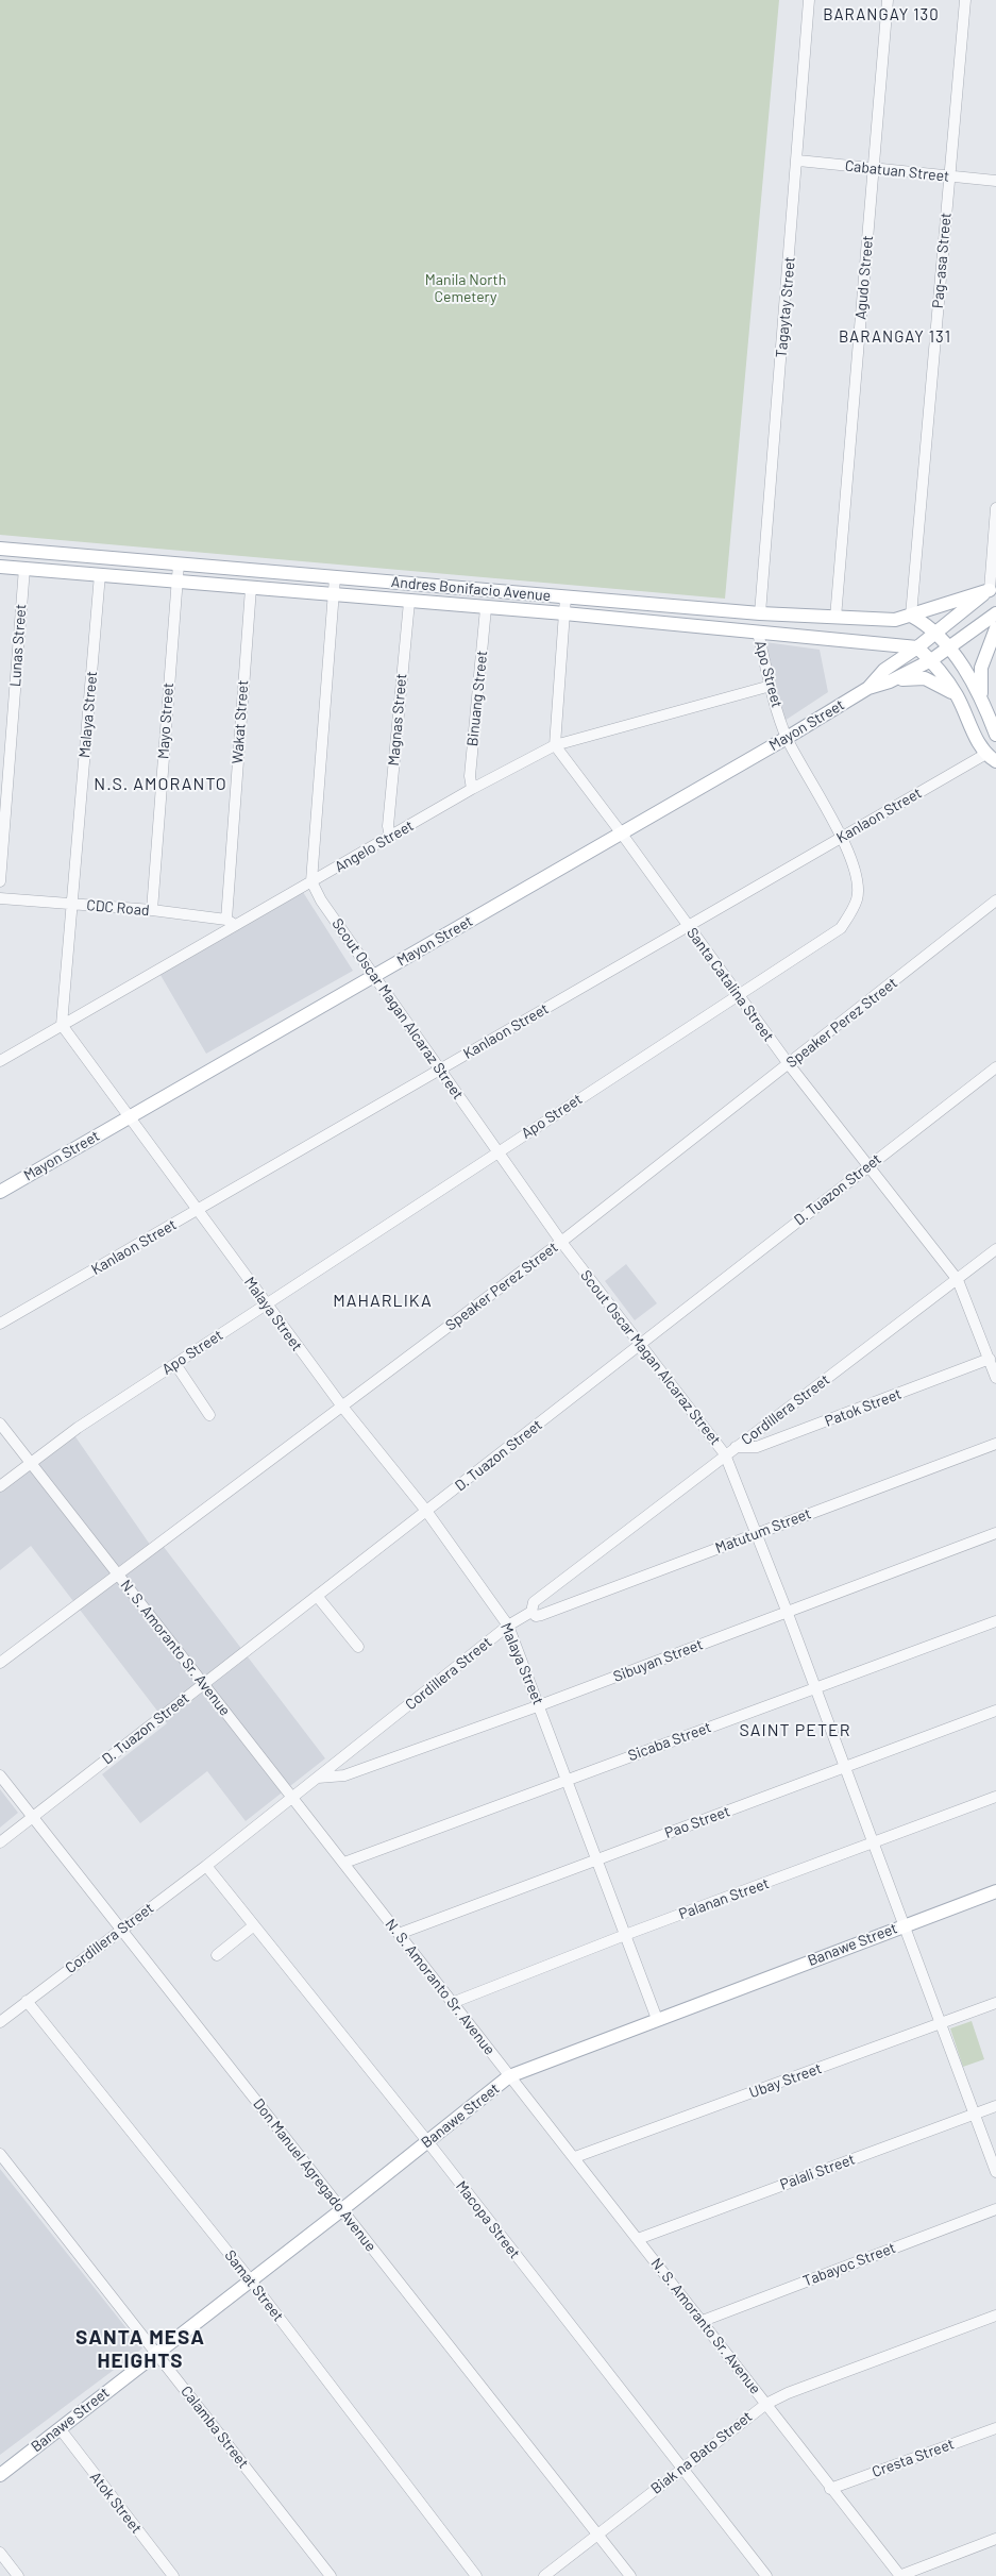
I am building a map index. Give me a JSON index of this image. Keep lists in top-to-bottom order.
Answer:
{
  "streets": {
    "main road": ["Andres Bonifacio Avenue", "Mayon Street", "Banawe Street"],
    "street": [
      "Cabatuan Street",
      "Pag-asa Street",
      "Agudo Street",
      "Tagaytay Street",
      "Lunas Street",
      "Apo Street",
      "Binuang Street",
      "Malaya Street",
      "Magnas Street",
      "Mayo Street",
      "Wakat Street",
      "Kanlaon Street",
      "Angelo Street",
      "CDC Road",
      "Santa Catalina Street",
      "Scout Oscar Magan Alcaraz Street",
      "Speaker Perez Street",
      "D. Tuazon Street",
      "Patok Street",
      "Cordillera Street",
      "Matutum Street",
      "N. S. Amoranto Sr. Avenue",
      "Sibuyan Street",
      "Sicaba Street",
      "Pao Street",
      "Palanan Street",
      "Ubay Street",
      "Palali Street",
      "Don Manuel Agregado Avenue",
      "Macopa Street",
      "Tabayoc Street",
      "Samat Street",
      "Calamba Street",
      "Biak na Bato Street",
      "Cresta Street",
      "Atok Street"
    ]
  },
  "crossings": [
    ["Cabatuan Street", "Pag-asa Street"],
    ["Cabatuan Street", "Agudo Street"],
    ["Cabatuan Street", "Tagaytay Street"],
    ["Pag-asa Street", "Andres Bonifacio Avenue"],
    ["Agudo Street", "Andres Bonifacio Avenue"],
    ["Tagaytay Street", "Andres Bonifacio Avenue"],
    ["Andres Bonifacio Avenue", "Lunas Street"],
    ["Andres Bonifacio Avenue", "Apo Street"],
    ["Andres Bonifacio Avenue", "Binuang Street"],
    ["Andres Bonifacio Avenue", "Malaya Street"],
    ["Andres Bonifacio Avenue", "Magnas Street"],
    ["Andres Bonifacio Avenue", "Mayo Street"],
    ["Andres Bonifacio Avenue", "Wakat Street"],
    ["Andres Bonifacio Avenue", "Mayon Street"],
    ["Apo Street", "Malaya Street"],
    ["Apo Street", "Mayon Street"],
    ["Apo Street", "Kanlaon Street"],
    ["Apo Street", "Angelo Street"],
    ["Apo Street", "Santa Catalina Street"],
    ["Apo Street", "Scout Oscar Magan Alcaraz Street"],
    ["Apo Street", "N. S. Amoranto Sr. Avenue"],
    ["Binuang Street", "Angelo Street"],
    ["Malaya Street", "Mayon Street"],
    ["Malaya Street", "Kanlaon Street"],
    ["Malaya Street", "Angelo Street"],
    ["Malaya Street", "CDC Road"],
    ["Malaya Street", "Speaker Perez Street"],
    ["Malaya Street", "D. Tuazon Street"],
    ["Malaya Street", "Cordillera Street"],
    ["Malaya Street", "Sibuyan Street"],
    ["Malaya Street", "Sicaba Street"],
    ["Malaya Street", "Pao Street"],
    ["Malaya Street", "Palanan Street"],
    ["Malaya Street", "Banawe Street"],
    ["Magnas Street", "Angelo Street"],
    ["Mayo Street", "CDC Road"],
    ["Wakat Street", "Angelo Street"],
    ["Wakat Street", "CDC Road"],
    ["Mayon Street", "Santa Catalina Street"],
    ["Mayon Street", "Scout Oscar Magan Alcaraz Street"],
    ["Kanlaon Street", "Santa Catalina Street"],
    ["Kanlaon Street", "Scout Oscar Magan Alcaraz Street"],
    ["Angelo Street", "CDC Road"],
    ["Angelo Street", "Santa Catalina Street"],
    ["Angelo Street", "Scout Oscar Magan Alcaraz Street"],
    ["Santa Catalina Street", "Speaker Perez Street"],
    ["Santa Catalina Street", "D. Tuazon Street"],
    ["Santa Catalina Street", "Patok Street"],
    ["Santa Catalina Street", "Cordillera Street"],
    ["Scout Oscar Magan Alcaraz Street", "Speaker Perez Street"],
    ["Scout Oscar Magan Alcaraz Street", "D. Tuazon Street"],
    ["Scout Oscar Magan Alcaraz Street", "Cordillera Street"],
    ["Scout Oscar Magan Alcaraz Street", "Matutum Street"],
    ["Scout Oscar Magan Alcaraz Street", "Sibuyan Street"],
    ["Scout Oscar Magan Alcaraz Street", "Sicaba Street"],
    ["Scout Oscar Magan Alcaraz Street", "Pao Street"],
    ["Scout Oscar Magan Alcaraz Street", "Palanan Street"],
    ["Scout Oscar Magan Alcaraz Street", "Banawe Street"],
    ["Scout Oscar Magan Alcaraz Street", "Ubay Street"],
    ["Scout Oscar Magan Alcaraz Street", "Palali Street"],
    ["Speaker Perez Street", "N. S. Amoranto Sr. Avenue"],
    ["D. Tuazon Street", "N. S. Amoranto Sr. Avenue"],
    ["D. Tuazon Street", "Don Manuel Agregado Avenue"],
    ["Patok Street", "Cordillera Street"],
    ["Cordillera Street", "Matutum Street"],
    ["Cordillera Street", "N. S. Amoranto Sr. Avenue"],
    ["Cordillera Street", "Sibuyan Street"],
    ["Cordillera Street", "Don Manuel Agregado Avenue"],
    ["Cordillera Street", "Macopa Street"],
    ["Cordillera Street", "Samat Street"],
    ["N. S. Amoranto Sr. Avenue", "Sicaba Street"],
    ["N. S. Amoranto Sr. Avenue", "Pao Street"],
    ["N. S. Amoranto Sr. Avenue", "Palanan Street"],
    ["N. S. Amoranto Sr. Avenue", "Banawe Street"],
    ["N. S. Amoranto Sr. Avenue", "Ubay Street"],
    ["N. S. Amoranto Sr. Avenue", "Palali Street"],
    ["N. S. Amoranto Sr. Avenue", "Tabayoc Street"],
    ["N. S. Amoranto Sr. Avenue", "Biak na Bato Street"],
    ["N. S. Amoranto Sr. Avenue", "Cresta Street"],
    ["Banawe Street", "Don Manuel Agregado Avenue"],
    ["Banawe Street", "Macopa Street"],
    ["Banawe Street", "Samat Street"],
    ["Banawe Street", "Calamba Street"],
    ["Banawe Street", "Atok Street"],
    ["Don Manuel Agregado Avenue", "Biak na Bato Street"],
    ["Macopa Street", "Biak na Bato Street"]
  ],
  "districts": [
    "BARANGAY 130",
    "BARANGAY 131",
    "N.S. AMORANTO",
    "MAHARLIKA",
    "SAINT PETER",
    "SANTA MESA HEIGHTS"
  ],
  "parks": ["Manila North Cemetery"]
}
